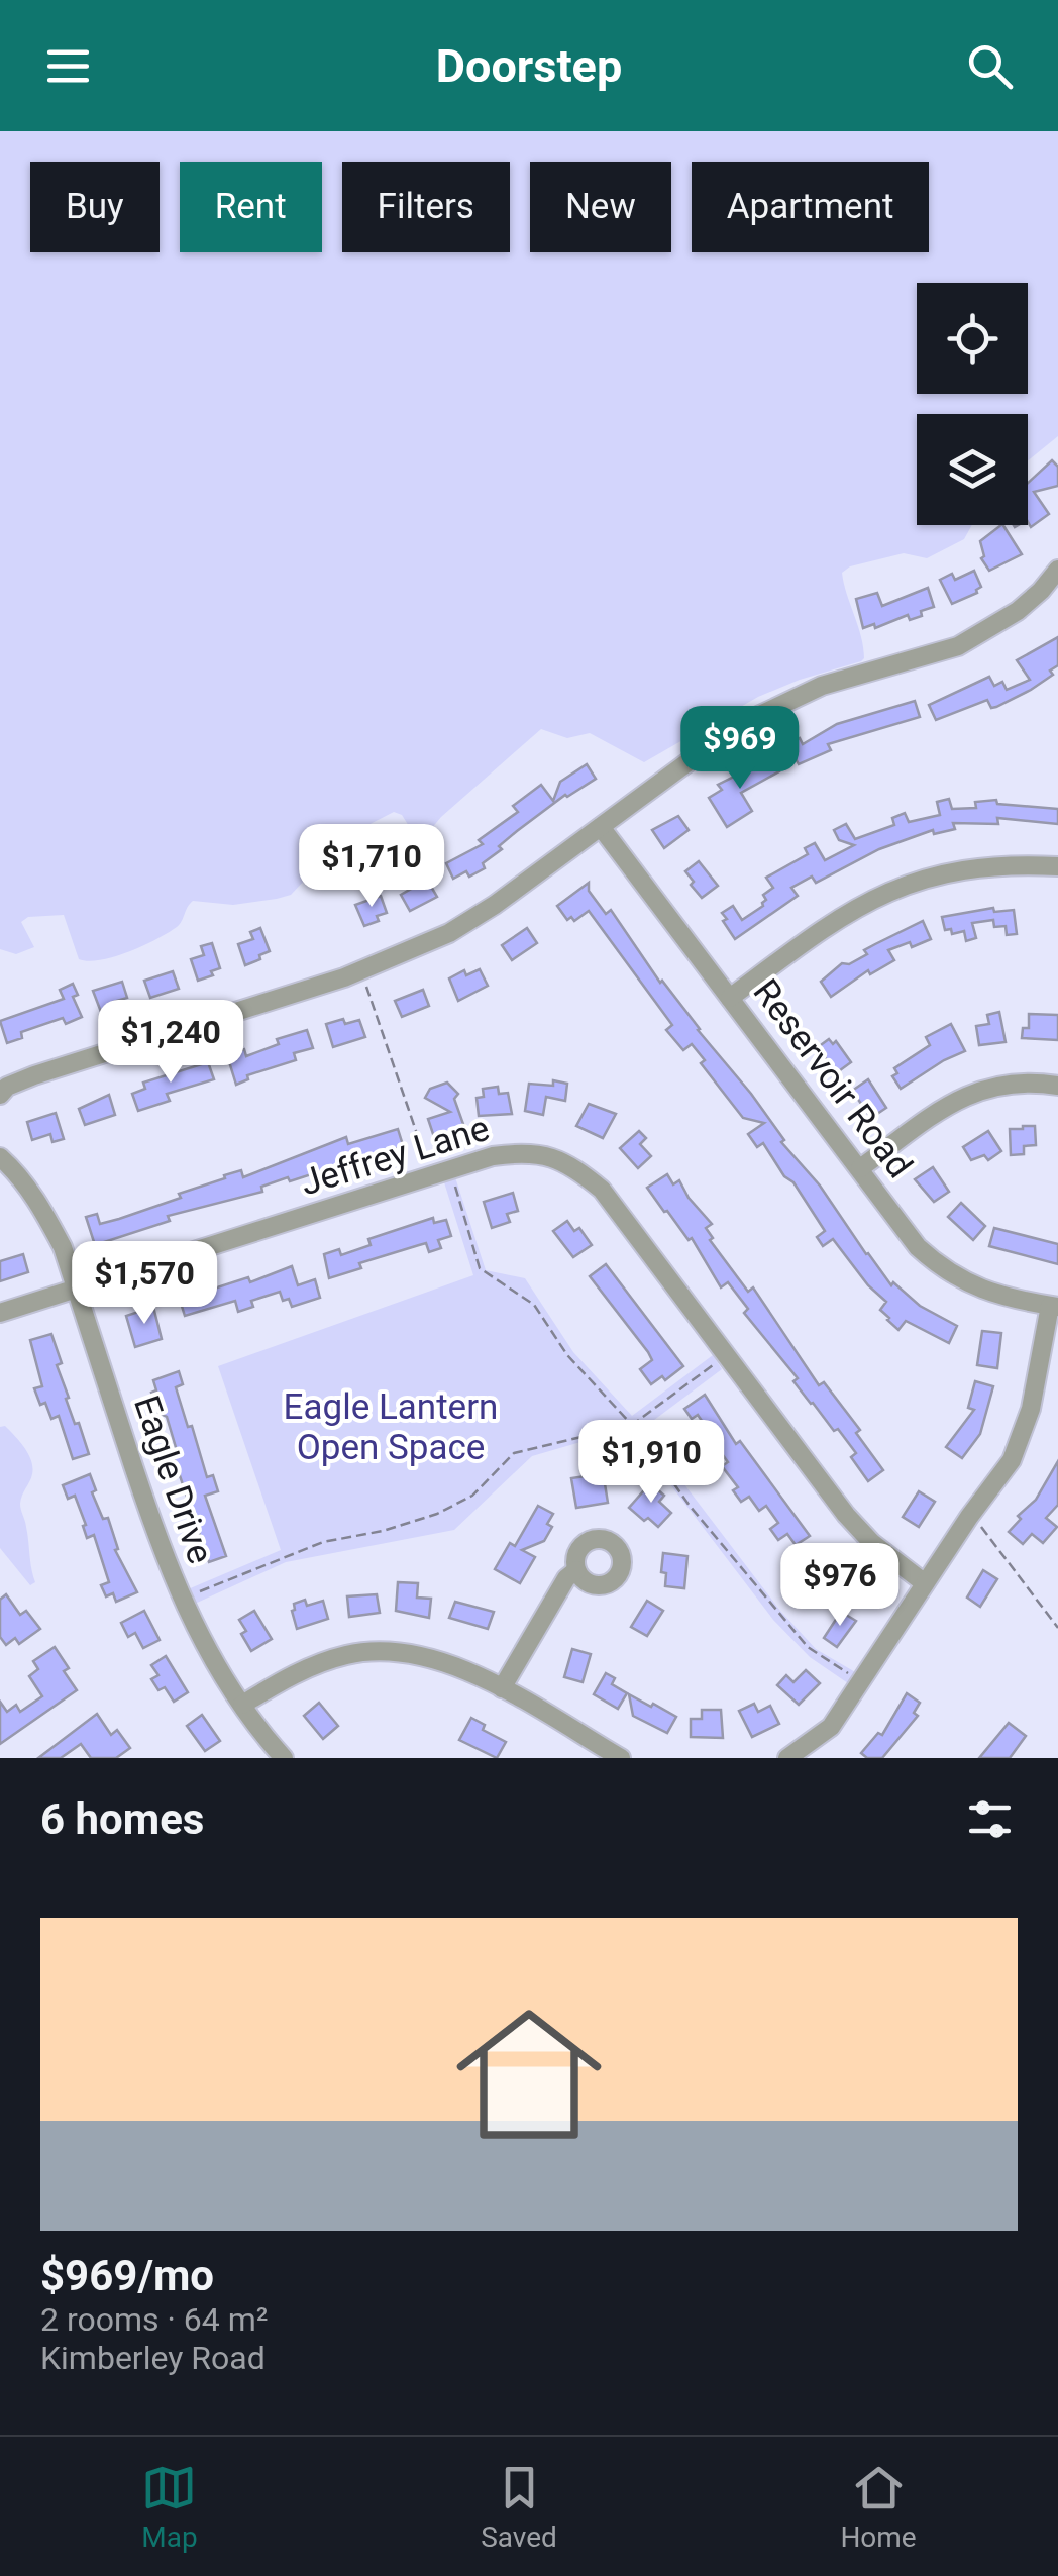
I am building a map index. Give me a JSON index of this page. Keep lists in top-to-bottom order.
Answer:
{
  "streets": {
    "street": ["Reservoir Road", "Jeffrey Lane", "Eagle Drive"]
  },
  "crossings": [
    ["Jeffrey Lane", "Eagle Drive"]
  ],
  "parks": ["Eagle Lantern Open Space"],
  "page": {
    "header": "Doorstep",
    "chip": [
      "Buy",
      "Rent",
      "Filters",
      "New",
      "Apartment"
    ],
    "price": [
      "$969",
      "$1,710",
      "$1,240",
      "$1,570",
      "$1,910",
      "$976"
    ],
    "heading": "6 homes",
    "list": [
      {
        "name": "$969/mo",
        "note": "2 rooms · 64 m² · Kimberley Road"
      }
    ],
    "tabs": ["Map", "Saved", "Home"]
  }
}
